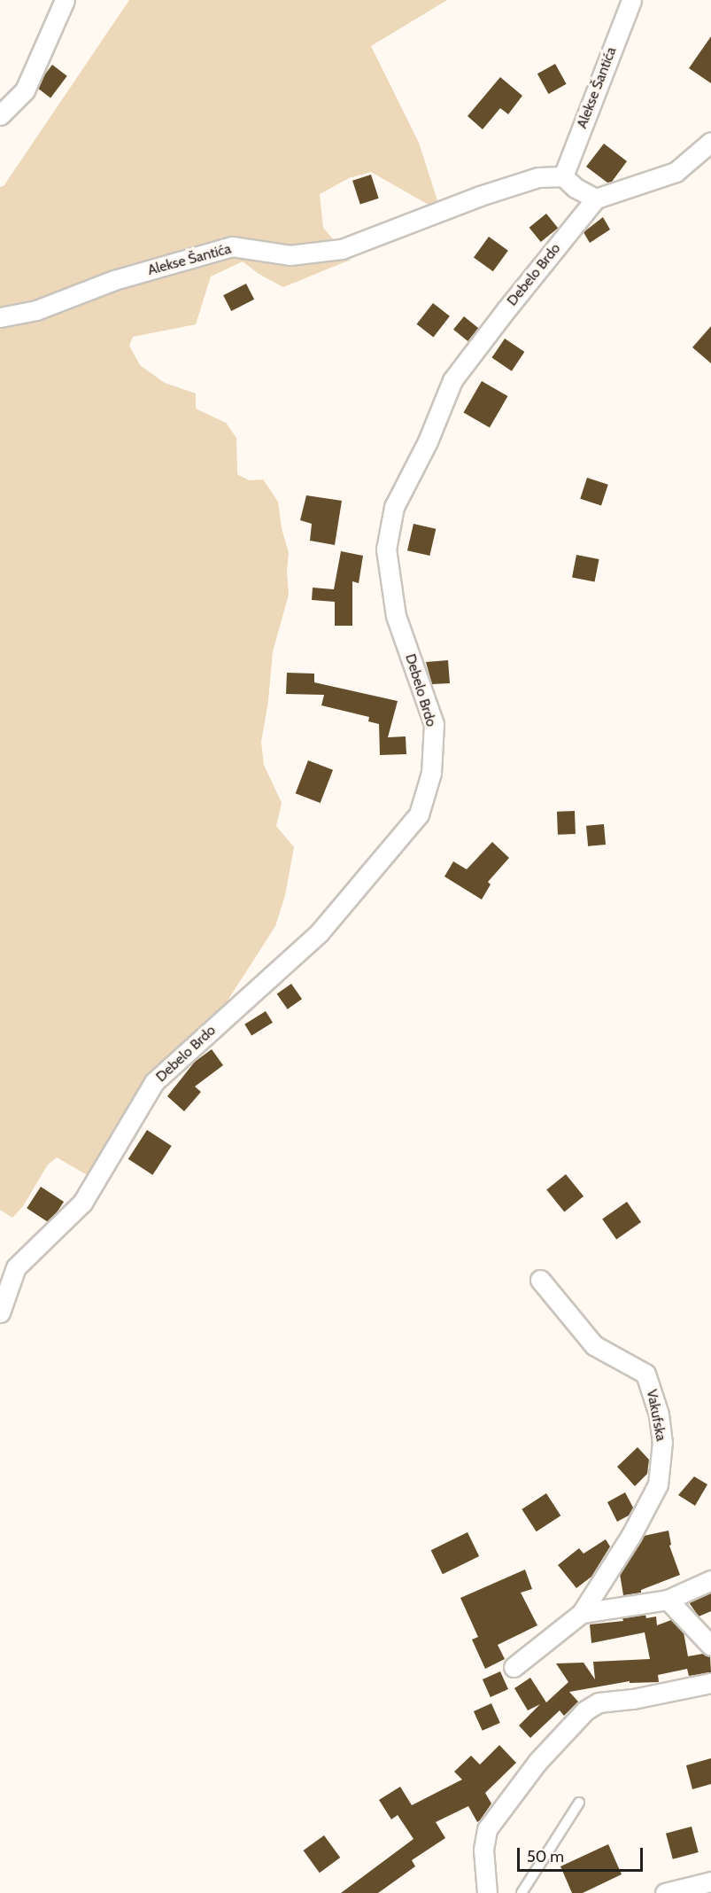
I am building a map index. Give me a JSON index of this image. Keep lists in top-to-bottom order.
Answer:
{
  "streets": {
    "street": ["Alekse Šantića", "Debelo Brdo", "Vakufska"]
  },
  "scale_bar": "50 m"
}
